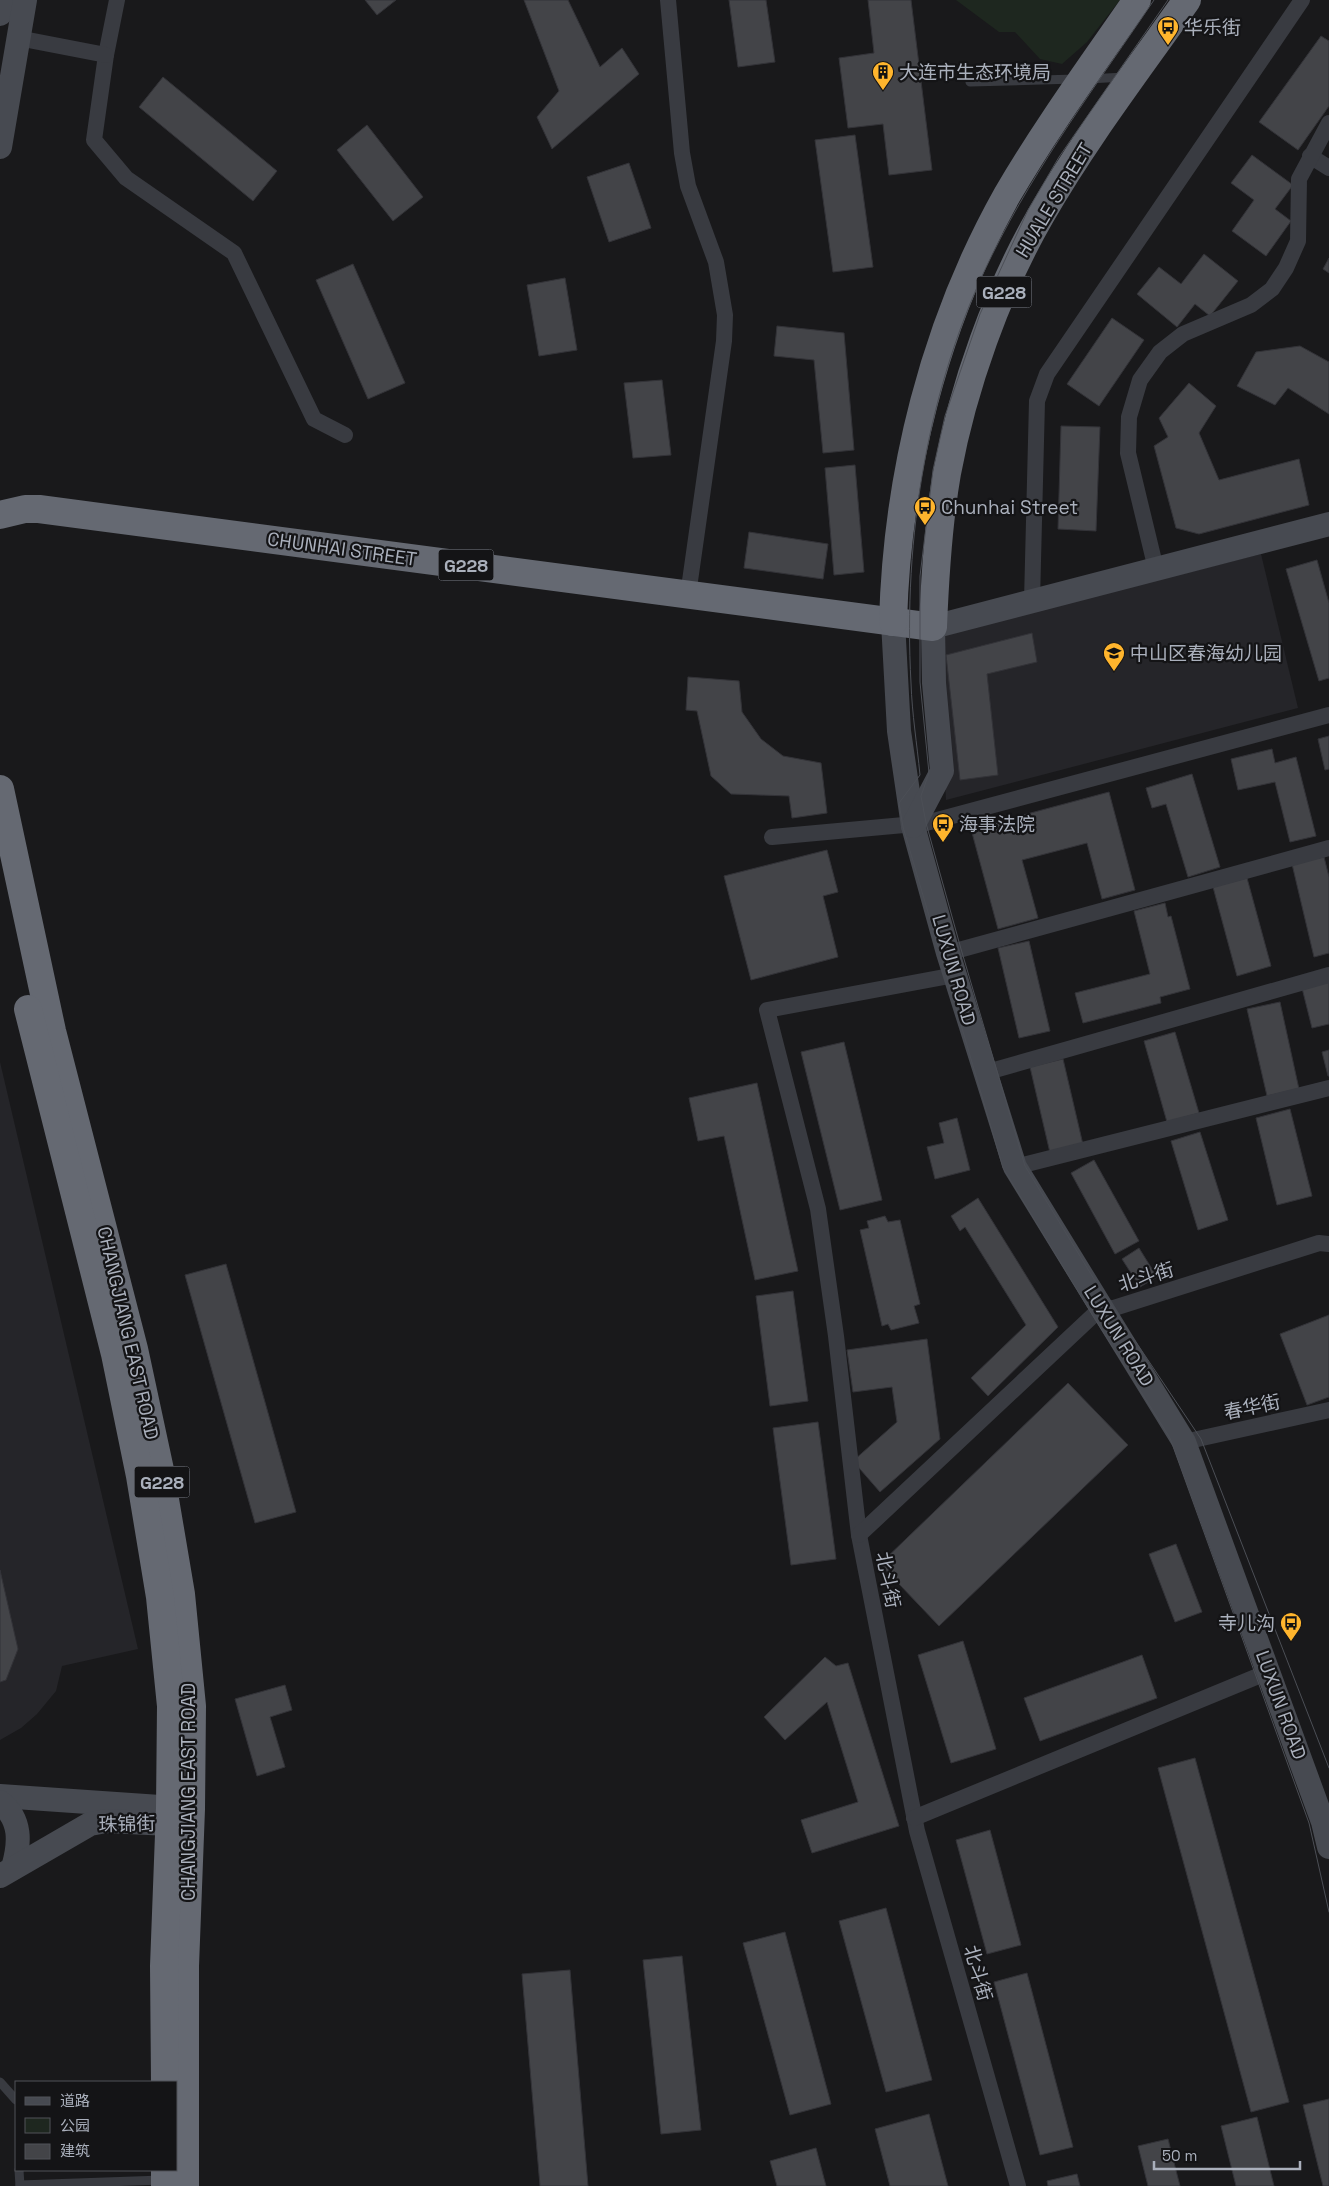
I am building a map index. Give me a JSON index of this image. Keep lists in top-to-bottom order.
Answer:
{
  "streets": {
    "highway": [
      "HUALE STREET",
      "G228",
      "CHUNHAI STREET",
      "CHANGJIANG EAST ROAD"
    ],
    "main road": ["LUXUN ROAD", "珠锦街"],
    "street": ["北斗街", "春华街"]
  },
  "crossings": [
    ["HUALE STREET", "CHUNHAI STREET"],
    ["HUALE STREET", "LUXUN ROAD"],
    ["CHUNHAI STREET", "LUXUN ROAD"],
    ["LUXUN ROAD", "北斗街"],
    ["LUXUN ROAD", "春华街"],
    ["CHANGJIANG EAST ROAD", "珠锦街"]
  ],
  "places": {
    "bus stop": [
      "华乐街",
      "Chunhai Street",
      "海事法院",
      "寺儿沟"
    ],
    "building": ["大连市生态环境局"],
    "school or university": ["中山区春海幼儿园"]
  },
  "legend": ["道路", "公园", "建筑"],
  "scale_bar": "50 m"
}
